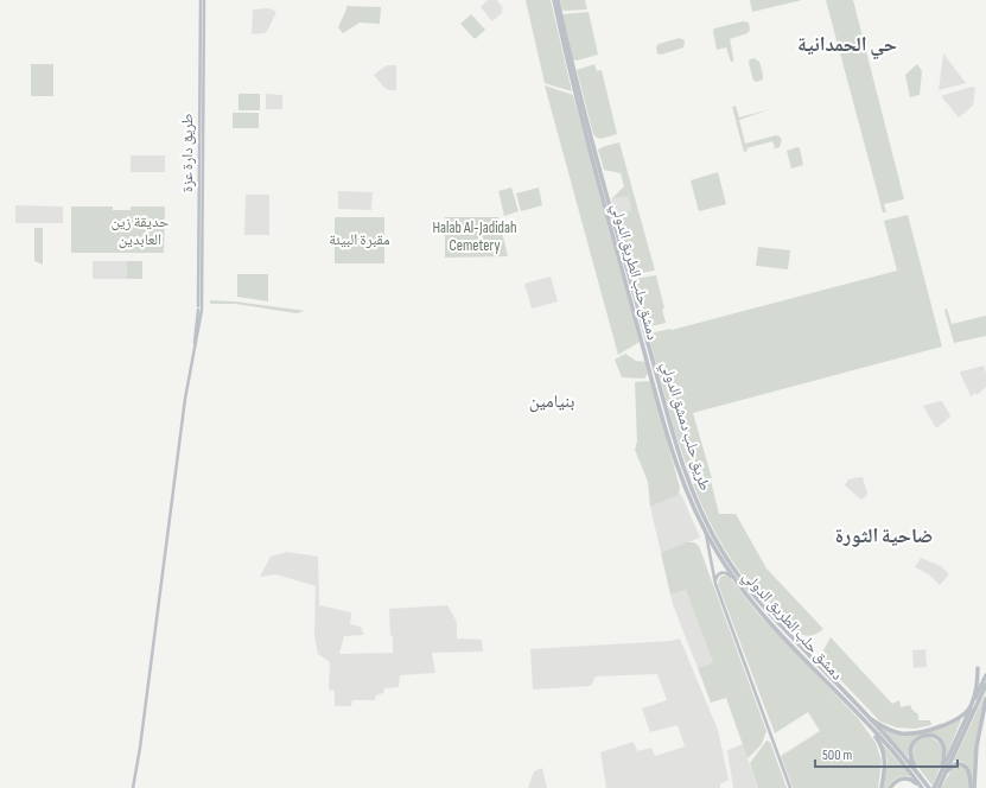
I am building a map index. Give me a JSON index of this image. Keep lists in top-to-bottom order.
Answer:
{
  "streets": {
    "highway": ["دمشق حلب الطريق الدولي", "طريق حلب دمشق الدولي"],
    "main road": ["طريق دارة عزة"]
  },
  "crossings": [
    ["دمشق حلب الطريق الدولي", "طريق حلب دمشق الدولي"]
  ],
  "districts": ["حي الحمدانية", "بنيامين", "ضاحية الثورة"],
  "parks": ["حديقة زين العابدين", "Halab Al-Jadidah Cemetery", "مقبرة البيئة"],
  "scale_bar": "500 m"
}
